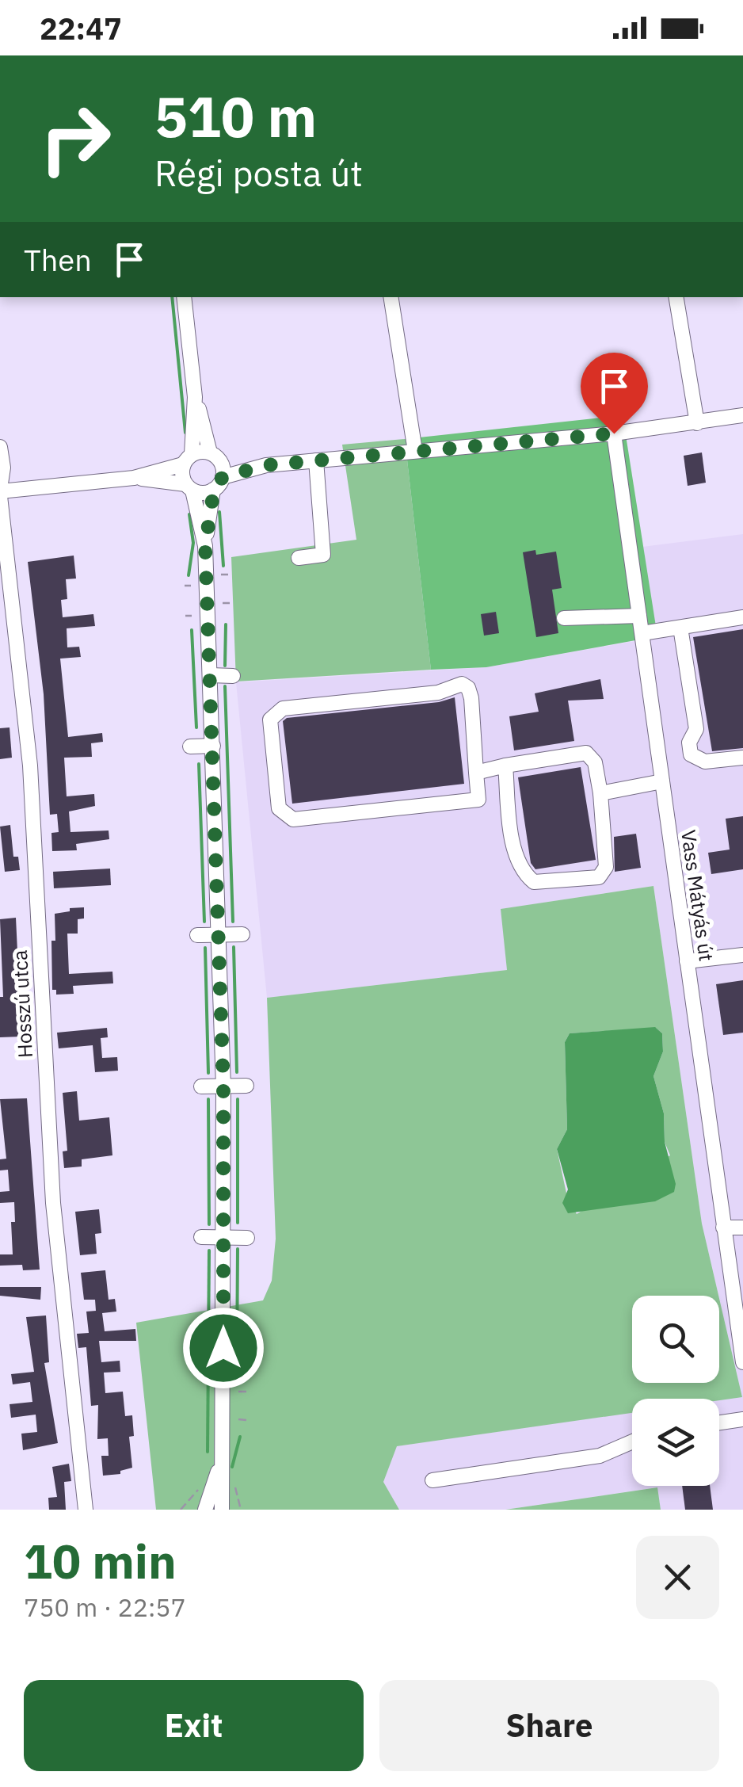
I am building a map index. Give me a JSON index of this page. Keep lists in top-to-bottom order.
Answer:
{
  "streets": {
    "street": ["Vass Mátyás út", "Hosszú utca"]
  },
  "page": {
    "status": "22:47",
    "turn": ["510 m", "Régi posta út"],
    "then": "Then",
    "heading": ["10 min", "750 m · 22:57"],
    "buttons": ["Exit", "Share"]
  }
}
